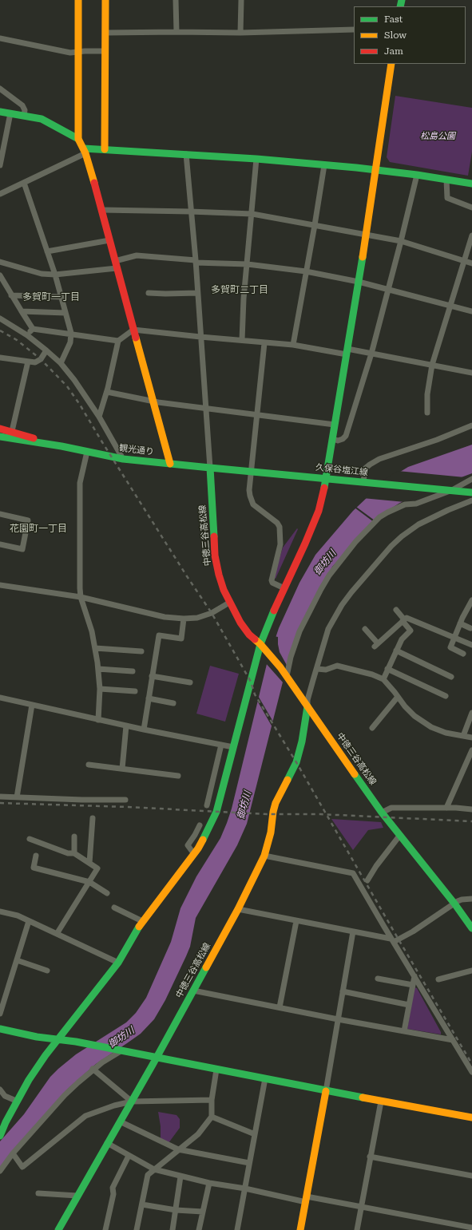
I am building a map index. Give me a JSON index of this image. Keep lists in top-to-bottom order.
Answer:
{
  "streets": {
    "street": ["観光通り", "久保谷塩江線", "中徳三谷高松線"]
  },
  "crossings": [
    ["観光通り", "久保谷塩江線"],
    ["観光通り", "中徳三谷高松線"],
    ["久保谷塩江線", "中徳三谷高松線"]
  ],
  "districts": ["多賀町二丁目", "多賀町一丁目", "花園町一丁目"],
  "water": ["御坊川"],
  "parks": ["松島公園"],
  "legend": ["Fast", "Slow", "Jam"]
}
